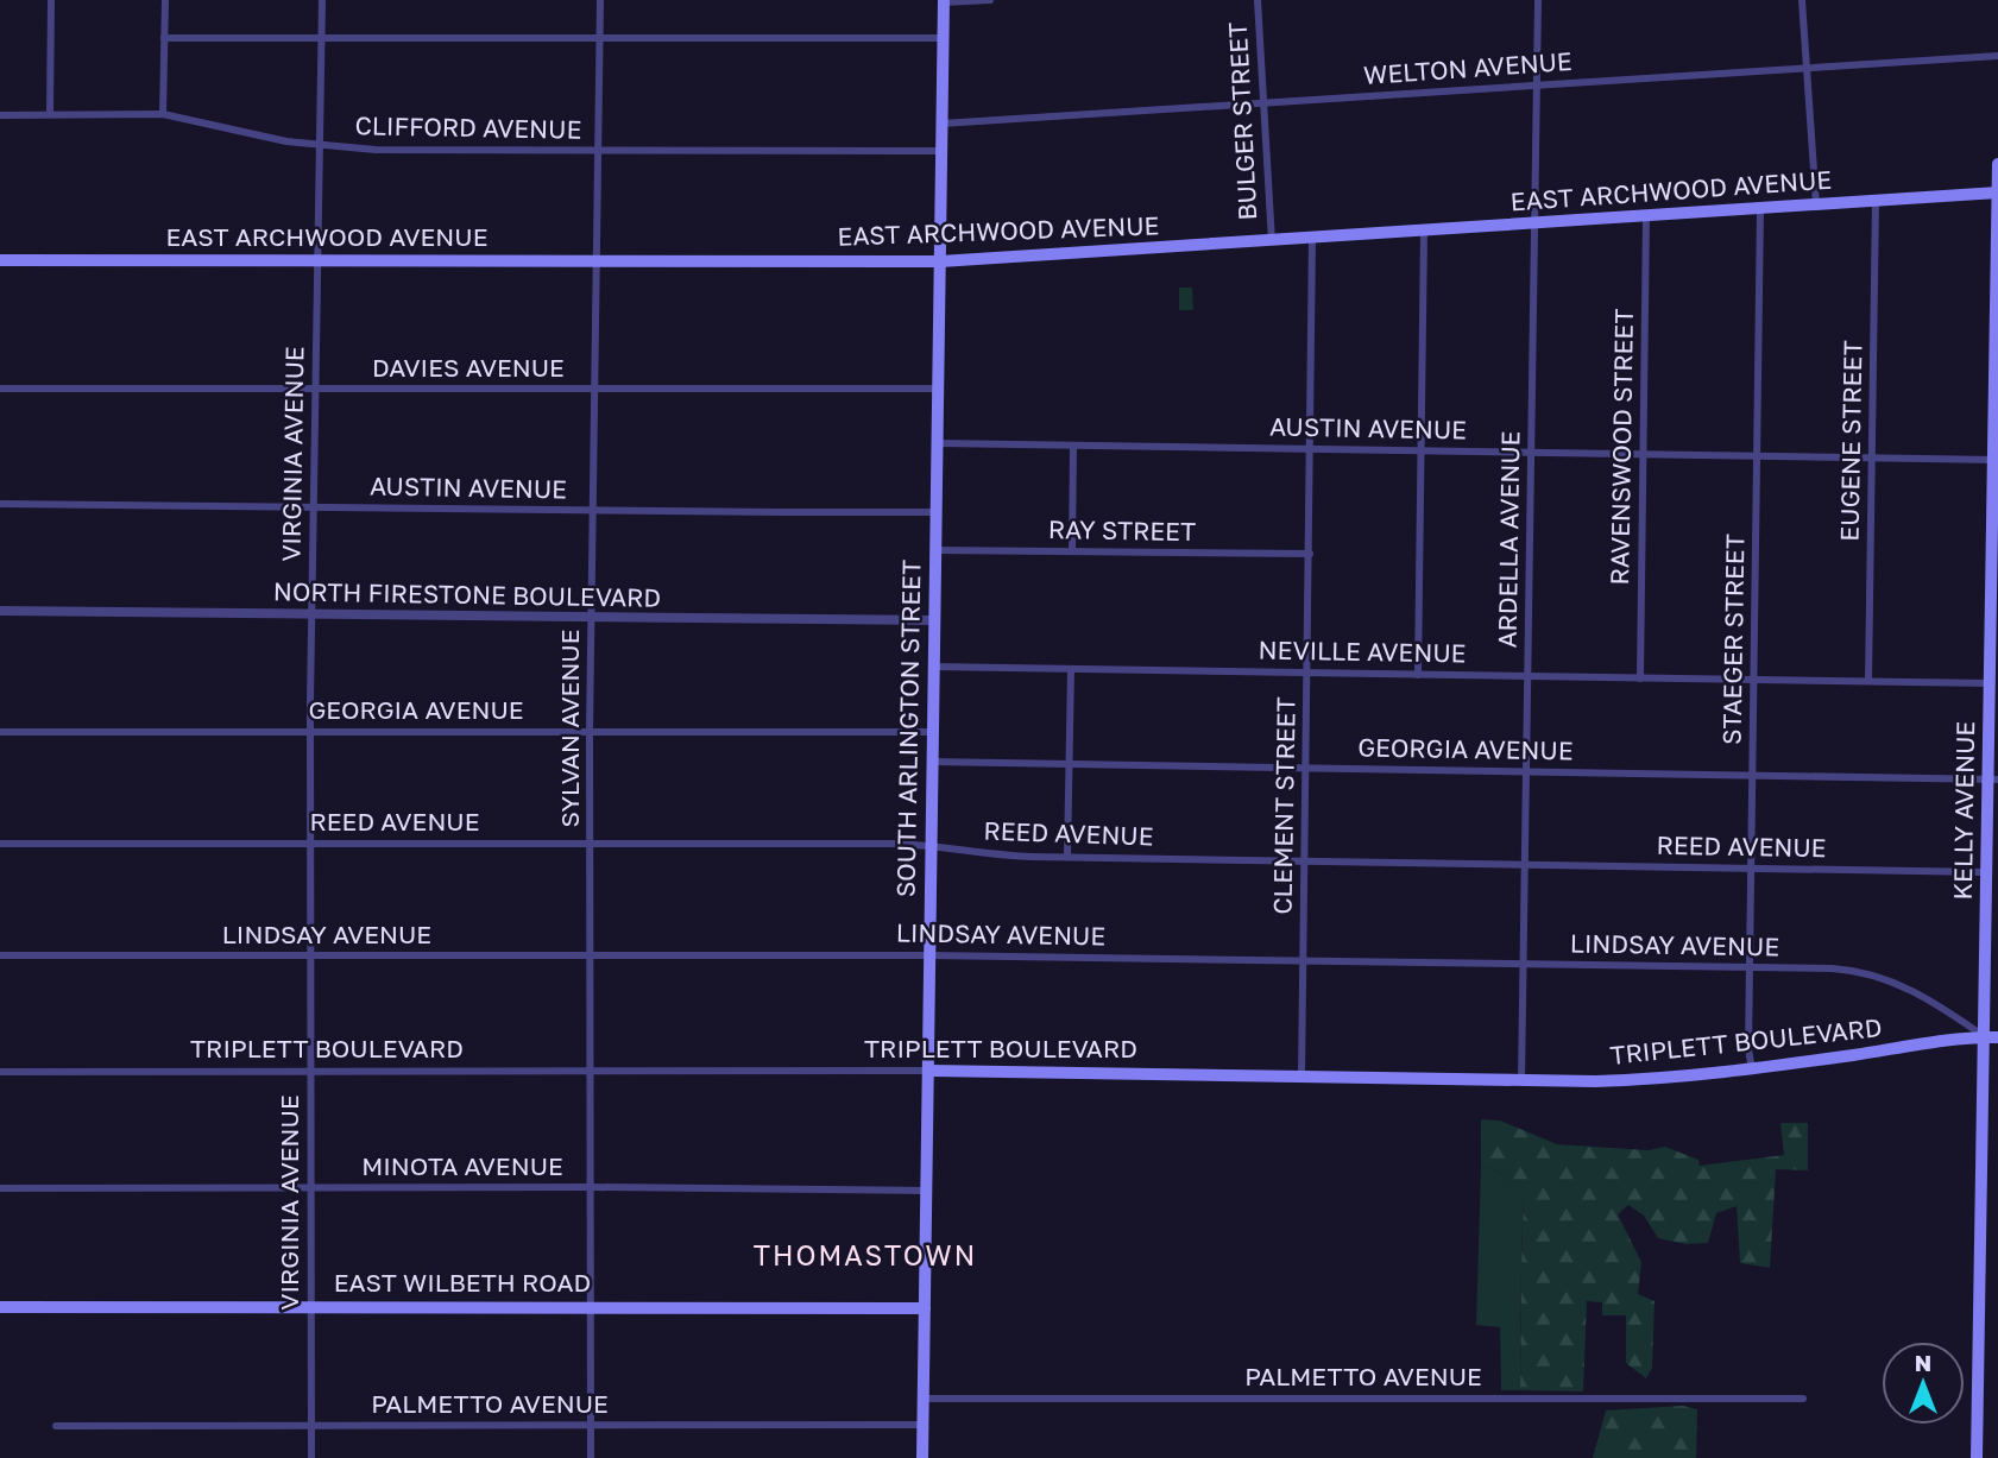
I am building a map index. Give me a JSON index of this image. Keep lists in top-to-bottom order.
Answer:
{
  "streets": {
    "main road": [
      "EAST ARCHWOOD AVENUE",
      "SOUTH ARLINGTON STREET",
      "KELLY AVENUE",
      "TRIPLETT BOULEVARD",
      "EAST WILBETH ROAD"
    ],
    "street": [
      "WELTON AVENUE",
      "BULGER STREET",
      "CLIFFORD AVENUE",
      "DAVIES AVENUE",
      "AUSTIN AVENUE",
      "EUGENE STREET",
      "RAVENSWOOD STREET",
      "VIRGINIA AVENUE",
      "RAY STREET",
      "ARDELLA AVENUE",
      "NORTH FIRESTONE BOULEVARD",
      "STAEGER STREET",
      "NEVILLE AVENUE",
      "GEORGIA AVENUE",
      "SYLVAN AVENUE",
      "CLEMENT STREET",
      "REED AVENUE",
      "LINDSAY AVENUE",
      "MINOTA AVENUE",
      "PALMETTO AVENUE"
    ]
  },
  "crossings": [
    ["WELTON AVENUE", "BULGER STREET"],
    ["WELTON AVENUE", "ARDELLA AVENUE"],
    ["WELTON AVENUE", "SOUTH ARLINGTON STREET"],
    ["BULGER STREET", "EAST ARCHWOOD AVENUE"],
    ["CLIFFORD AVENUE", "VIRGINIA AVENUE"],
    ["CLIFFORD AVENUE", "SYLVAN AVENUE"],
    ["CLIFFORD AVENUE", "SOUTH ARLINGTON STREET"],
    ["EAST ARCHWOOD AVENUE", "EUGENE STREET"],
    ["EAST ARCHWOOD AVENUE", "RAVENSWOOD STREET"],
    ["EAST ARCHWOOD AVENUE", "VIRGINIA AVENUE"],
    ["EAST ARCHWOOD AVENUE", "ARDELLA AVENUE"],
    ["EAST ARCHWOOD AVENUE", "STAEGER STREET"],
    ["EAST ARCHWOOD AVENUE", "SYLVAN AVENUE"],
    ["EAST ARCHWOOD AVENUE", "SOUTH ARLINGTON STREET"],
    ["EAST ARCHWOOD AVENUE", "CLEMENT STREET"],
    ["EAST ARCHWOOD AVENUE", "KELLY AVENUE"],
    ["DAVIES AVENUE", "VIRGINIA AVENUE"],
    ["DAVIES AVENUE", "SYLVAN AVENUE"],
    ["DAVIES AVENUE", "SOUTH ARLINGTON STREET"],
    ["AUSTIN AVENUE", "EUGENE STREET"],
    ["AUSTIN AVENUE", "RAVENSWOOD STREET"],
    ["AUSTIN AVENUE", "VIRGINIA AVENUE"],
    ["AUSTIN AVENUE", "ARDELLA AVENUE"],
    ["AUSTIN AVENUE", "STAEGER STREET"],
    ["AUSTIN AVENUE", "SYLVAN AVENUE"],
    ["AUSTIN AVENUE", "SOUTH ARLINGTON STREET"],
    ["AUSTIN AVENUE", "CLEMENT STREET"],
    ["AUSTIN AVENUE", "KELLY AVENUE"],
    ["EUGENE STREET", "NEVILLE AVENUE"],
    ["RAVENSWOOD STREET", "NEVILLE AVENUE"],
    ["VIRGINIA AVENUE", "NORTH FIRESTONE BOULEVARD"],
    ["VIRGINIA AVENUE", "GEORGIA AVENUE"],
    ["VIRGINIA AVENUE", "REED AVENUE"],
    ["VIRGINIA AVENUE", "LINDSAY AVENUE"],
    ["VIRGINIA AVENUE", "TRIPLETT BOULEVARD"],
    ["VIRGINIA AVENUE", "MINOTA AVENUE"],
    ["VIRGINIA AVENUE", "EAST WILBETH ROAD"],
    ["VIRGINIA AVENUE", "PALMETTO AVENUE"],
    ["RAY STREET", "SOUTH ARLINGTON STREET"],
    ["RAY STREET", "CLEMENT STREET"],
    ["ARDELLA AVENUE", "NEVILLE AVENUE"],
    ["ARDELLA AVENUE", "GEORGIA AVENUE"],
    ["ARDELLA AVENUE", "REED AVENUE"],
    ["ARDELLA AVENUE", "LINDSAY AVENUE"],
    ["ARDELLA AVENUE", "TRIPLETT BOULEVARD"],
    ["NORTH FIRESTONE BOULEVARD", "SYLVAN AVENUE"],
    ["NORTH FIRESTONE BOULEVARD", "SOUTH ARLINGTON STREET"],
    ["STAEGER STREET", "NEVILLE AVENUE"],
    ["STAEGER STREET", "GEORGIA AVENUE"],
    ["STAEGER STREET", "REED AVENUE"],
    ["STAEGER STREET", "LINDSAY AVENUE"],
    ["STAEGER STREET", "TRIPLETT BOULEVARD"],
    ["NEVILLE AVENUE", "SOUTH ARLINGTON STREET"],
    ["NEVILLE AVENUE", "CLEMENT STREET"],
    ["NEVILLE AVENUE", "KELLY AVENUE"],
    ["GEORGIA AVENUE", "SYLVAN AVENUE"],
    ["GEORGIA AVENUE", "SOUTH ARLINGTON STREET"],
    ["GEORGIA AVENUE", "CLEMENT STREET"],
    ["GEORGIA AVENUE", "KELLY AVENUE"],
    ["SYLVAN AVENUE", "REED AVENUE"],
    ["SYLVAN AVENUE", "LINDSAY AVENUE"],
    ["SYLVAN AVENUE", "TRIPLETT BOULEVARD"],
    ["SYLVAN AVENUE", "MINOTA AVENUE"],
    ["SYLVAN AVENUE", "EAST WILBETH ROAD"],
    ["SYLVAN AVENUE", "PALMETTO AVENUE"],
    ["SOUTH ARLINGTON STREET", "REED AVENUE"],
    ["SOUTH ARLINGTON STREET", "LINDSAY AVENUE"],
    ["SOUTH ARLINGTON STREET", "TRIPLETT BOULEVARD"],
    ["SOUTH ARLINGTON STREET", "MINOTA AVENUE"],
    ["SOUTH ARLINGTON STREET", "EAST WILBETH ROAD"],
    ["SOUTH ARLINGTON STREET", "PALMETTO AVENUE"],
    ["CLEMENT STREET", "REED AVENUE"],
    ["CLEMENT STREET", "LINDSAY AVENUE"],
    ["CLEMENT STREET", "TRIPLETT BOULEVARD"],
    ["KELLY AVENUE", "REED AVENUE"],
    ["KELLY AVENUE", "LINDSAY AVENUE"],
    ["KELLY AVENUE", "TRIPLETT BOULEVARD"],
    ["LINDSAY AVENUE", "TRIPLETT BOULEVARD"]
  ],
  "districts": ["THOMASTOWN"],
  "north": "top"
}
